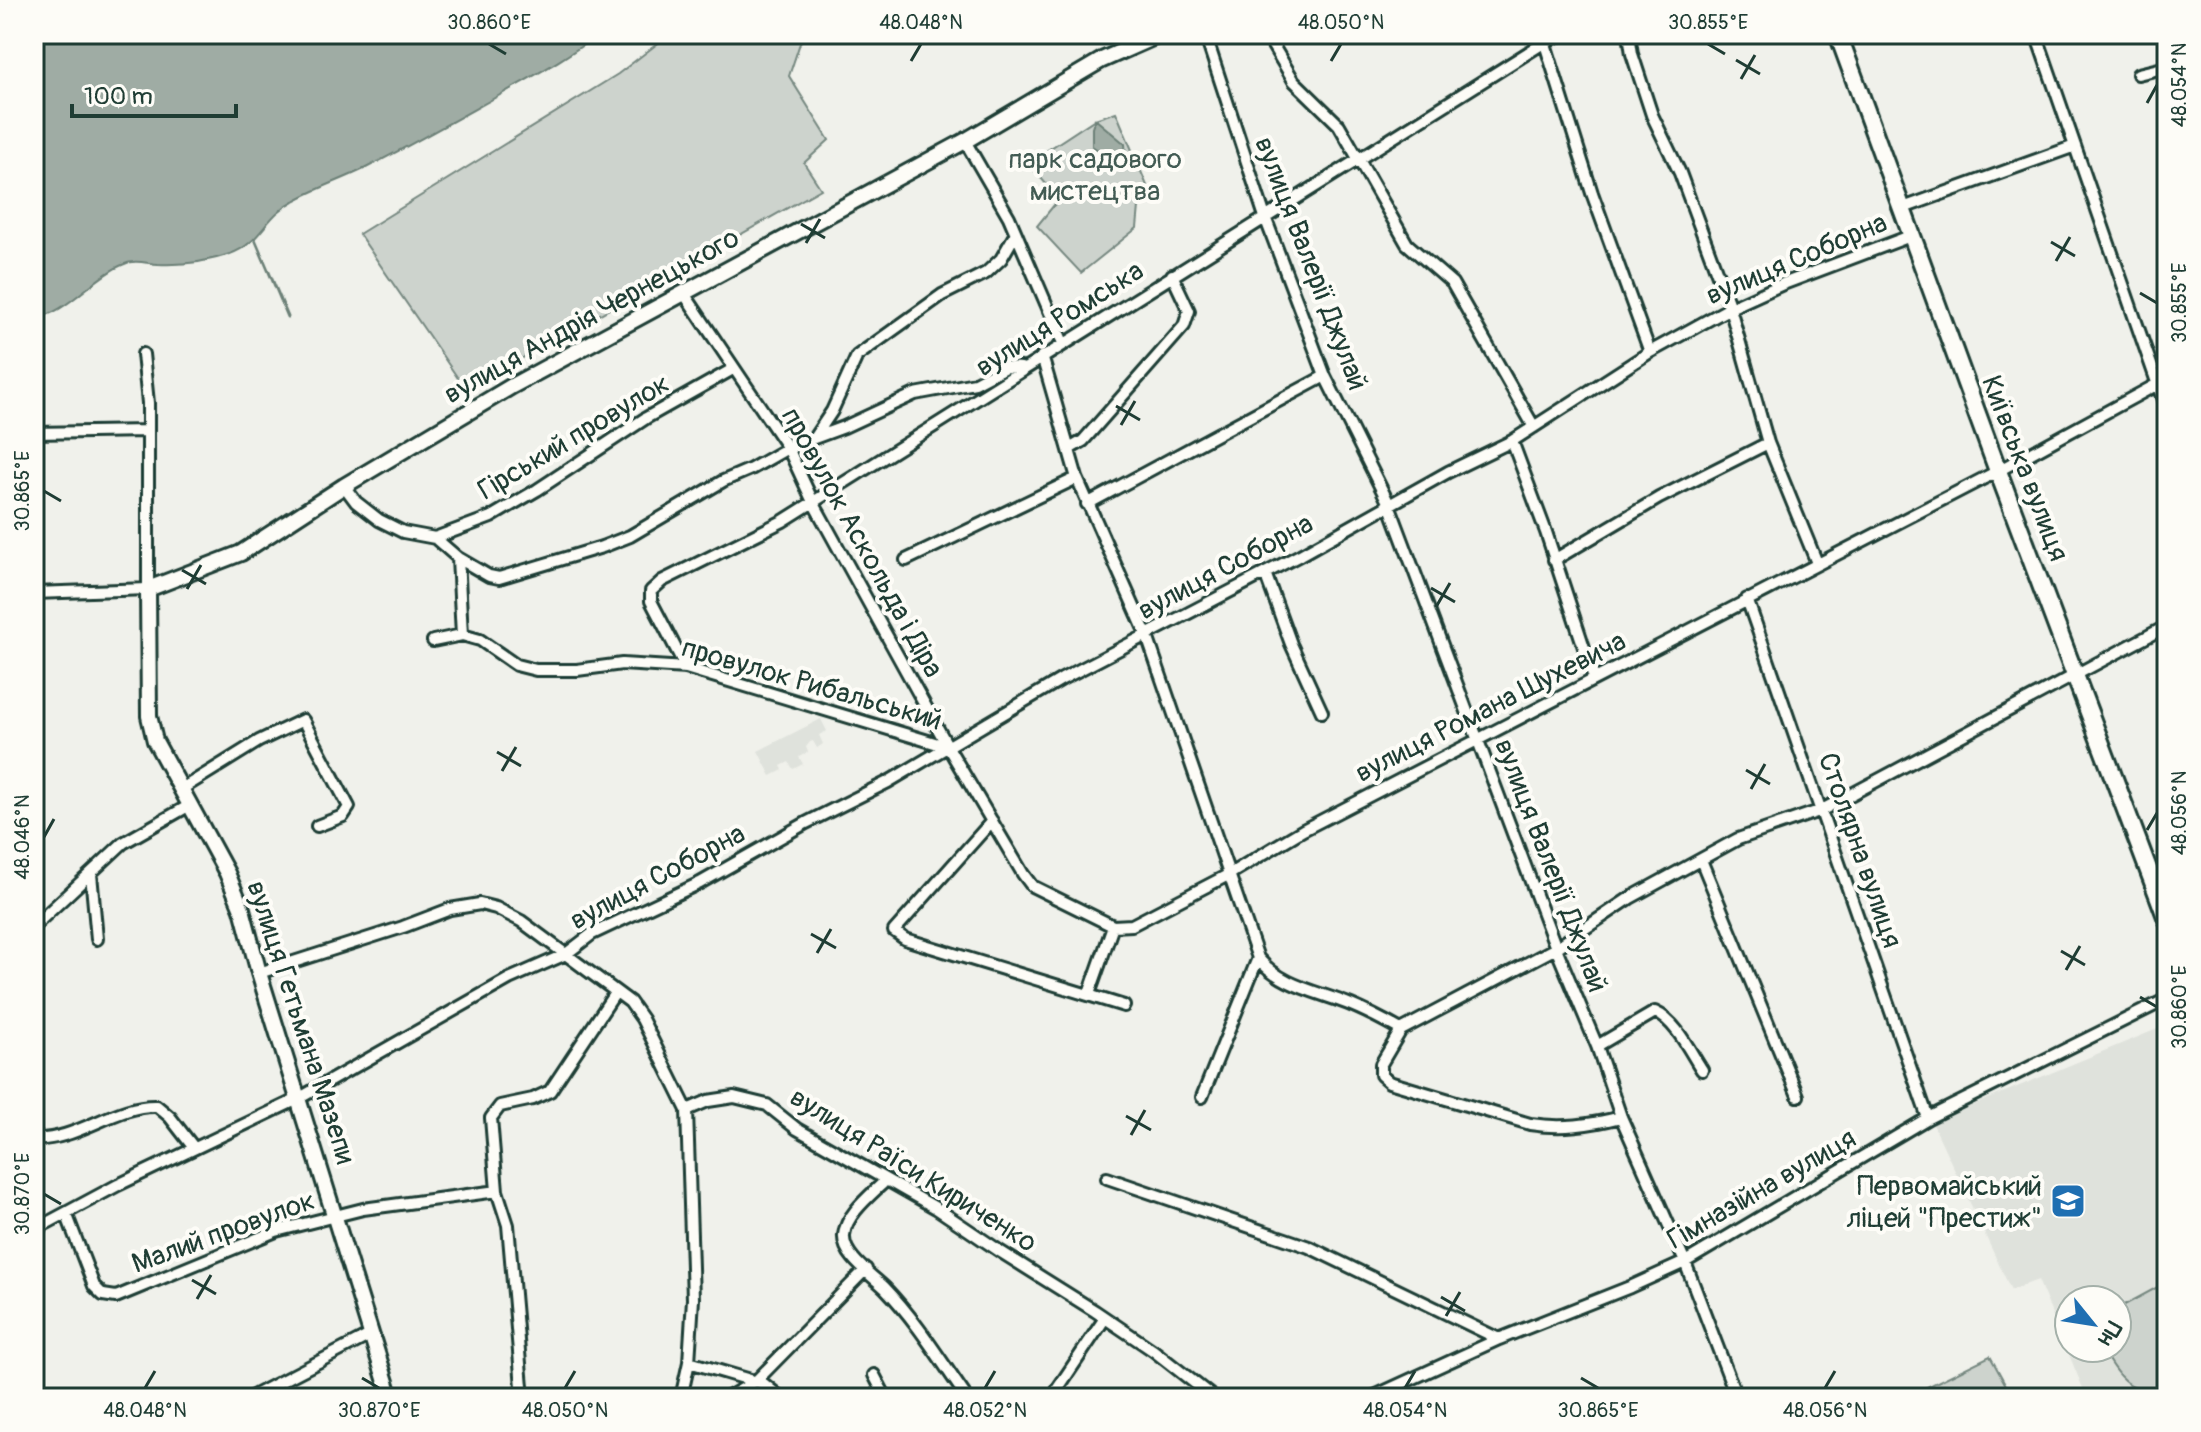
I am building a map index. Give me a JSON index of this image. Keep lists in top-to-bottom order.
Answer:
{
  "streets": {
    "main road": ["Київська вулиця"],
    "street": [
      "вулиця Соборна",
      "вулиця Валерії Джулай",
      "вулиця Андрія Чернецького",
      "вулиця Ромська",
      "Гірський провулок",
      "провулок Аскольда і Діра",
      "провулок Рибальський",
      "вулиця Романа Шухевича",
      "Столярна вулиця",
      "вулиця Гетьмана Мазепи",
      "вулиця Раїси Кириченко",
      "Гімназійна вулиця",
      "Малий провулок"
    ]
  },
  "crossings": [
    ["вулиця Соборна", "вулиця Валерії Джулай"],
    ["вулиця Соборна", "Київська вулиця"],
    ["вулиця Соборна", "провулок Аскольда і Діра"],
    ["вулиця Соборна", "провулок Рибальський"],
    ["вулиця Соборна", "вулиця Гетьмана Мазепи"],
    ["вулиця Соборна", "Малий провулок"],
    ["вулиця Валерії Джулай", "вулиця Ромська"],
    ["вулиця Валерії Джулай", "вулиця Романа Шухевича"],
    ["вулиця Валерії Джулай", "Гімназійна вулиця"],
    ["вулиця Андрія Чернецького", "провулок Аскольда і Діра"],
    ["вулиця Андрія Чернецького", "вулиця Гетьмана Мазепи"],
    ["вулиця Ромська", "провулок Аскольда і Діра"],
    ["вулиця Ромська", "провулок Рибальський"],
    ["Гірський провулок", "провулок Аскольда і Діра"],
    ["Київська вулиця", "вулиця Романа Шухевича"],
    ["провулок Аскольда і Діра", "провулок Рибальський"],
    ["вулиця Романа Шухевича", "Столярна вулиця"],
    ["Столярна вулиця", "Гімназійна вулиця"],
    ["вулиця Гетьмана Мазепи", "Малий провулок"]
  ],
  "parks": ["парк садового мистецтва"],
  "places": {
    "school or university": ["Первомайський ліцей \"Престиж\""]
  },
  "scale_bar": "100 m",
  "north": "bottom right",
  "coordinates": [
    "30.860°E",
    "48.048°N",
    "48.050°N",
    "30.855°E",
    "48.054°N",
    "30.865°E",
    "48.056°N",
    "48.046°N",
    "30.870°E",
    "48.052°N"
  ]
}
